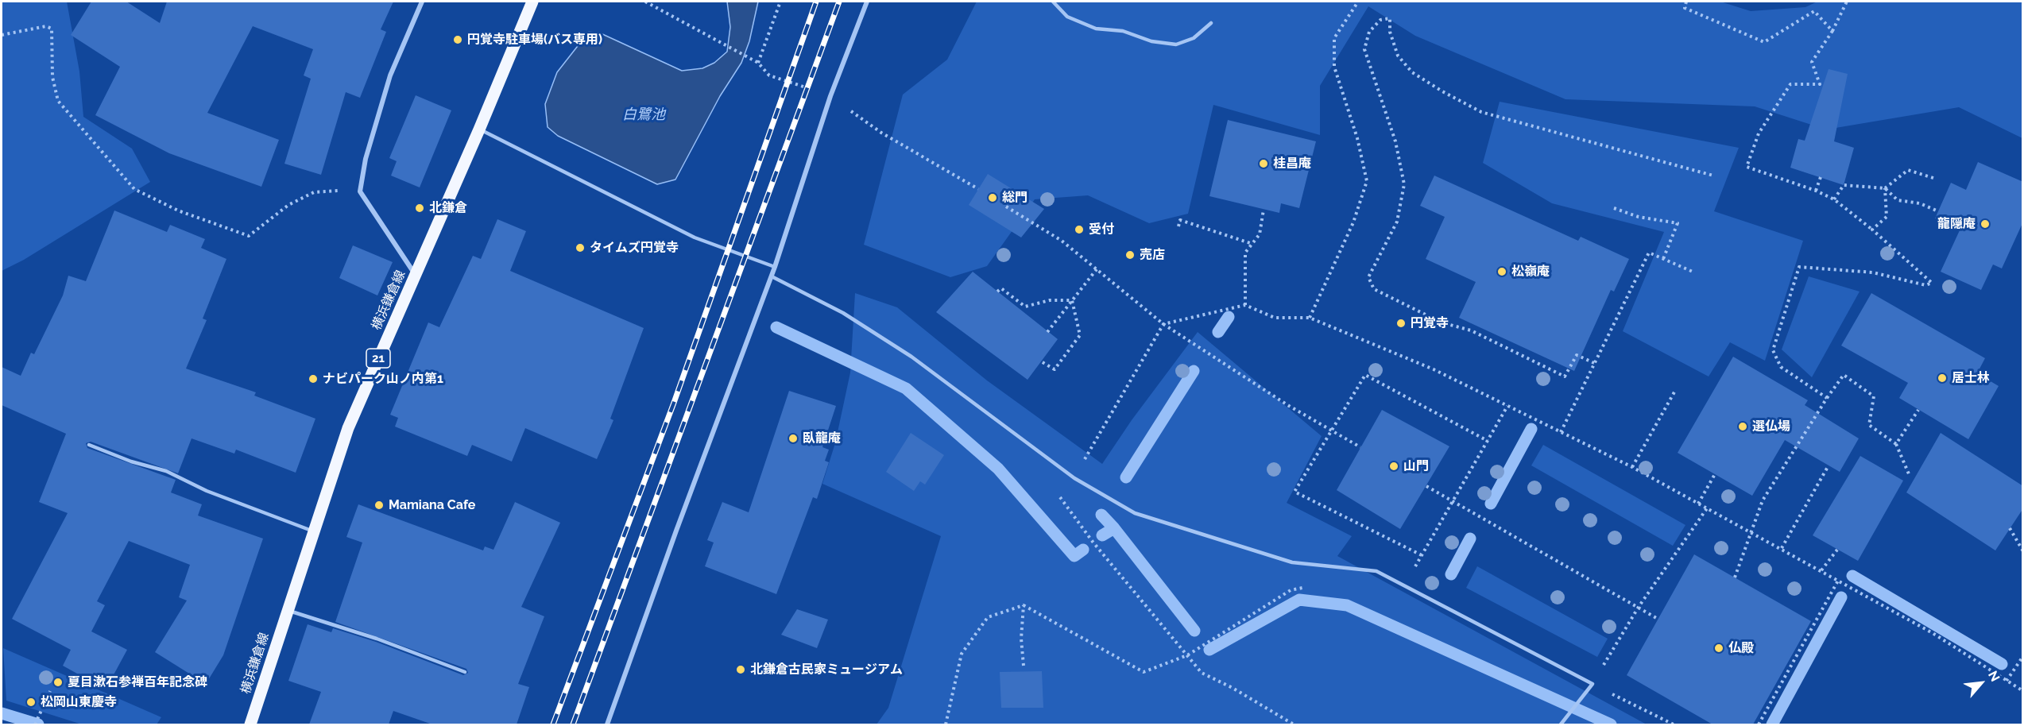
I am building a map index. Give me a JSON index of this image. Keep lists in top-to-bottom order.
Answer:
{
  "streets": {
    "main road": ["横浜鎌倉線", "21"]
  },
  "water": ["白鷺池"],
  "places": [
    "円覚寺駐車場(バス専用)",
    "桂昌庵",
    "総門",
    "北鎌倉",
    "龍隠庵",
    "受付",
    "タイムズ円覚寺",
    "売店",
    "松嶺庵",
    "円覚寺",
    "居士林",
    "ナビパーク山ノ内第1",
    "選仏場",
    "臥龍庵",
    "山門",
    "Mamiana Cafe",
    "仏殿",
    "北鎌倉古民家ミュージアム",
    "夏目漱石参禅百年記念碑",
    "松岡山東慶寺"
  ],
  "north": "top right"
}
